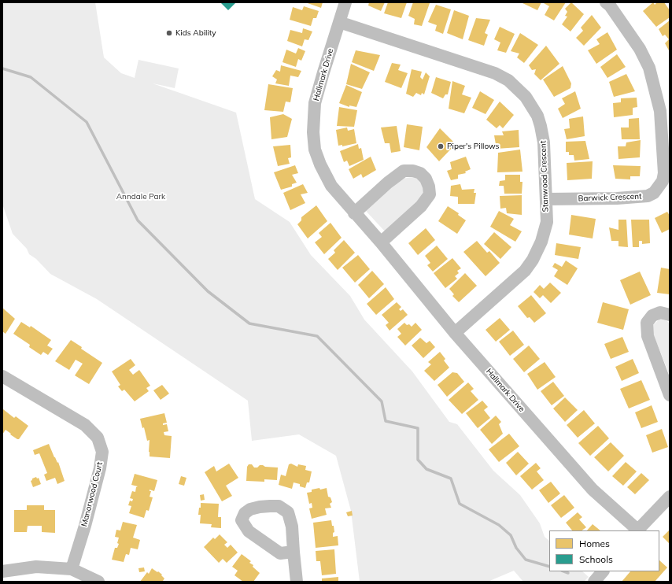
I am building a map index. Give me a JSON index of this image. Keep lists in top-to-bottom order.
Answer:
{
  "streets": {
    "street": [
      "Hallmark Drive",
      "Stanwood Crescent",
      "Barwick Crescent",
      "Manorwood Court"
    ]
  },
  "crossings": [
    ["Hallmark Drive", "Stanwood Crescent"],
    ["Stanwood Crescent", "Barwick Crescent"]
  ],
  "parks": ["Anndale Park"],
  "places": ["Kids Ability", "Piper's Pillows"],
  "legend": ["Homes", "Schools"]
}
